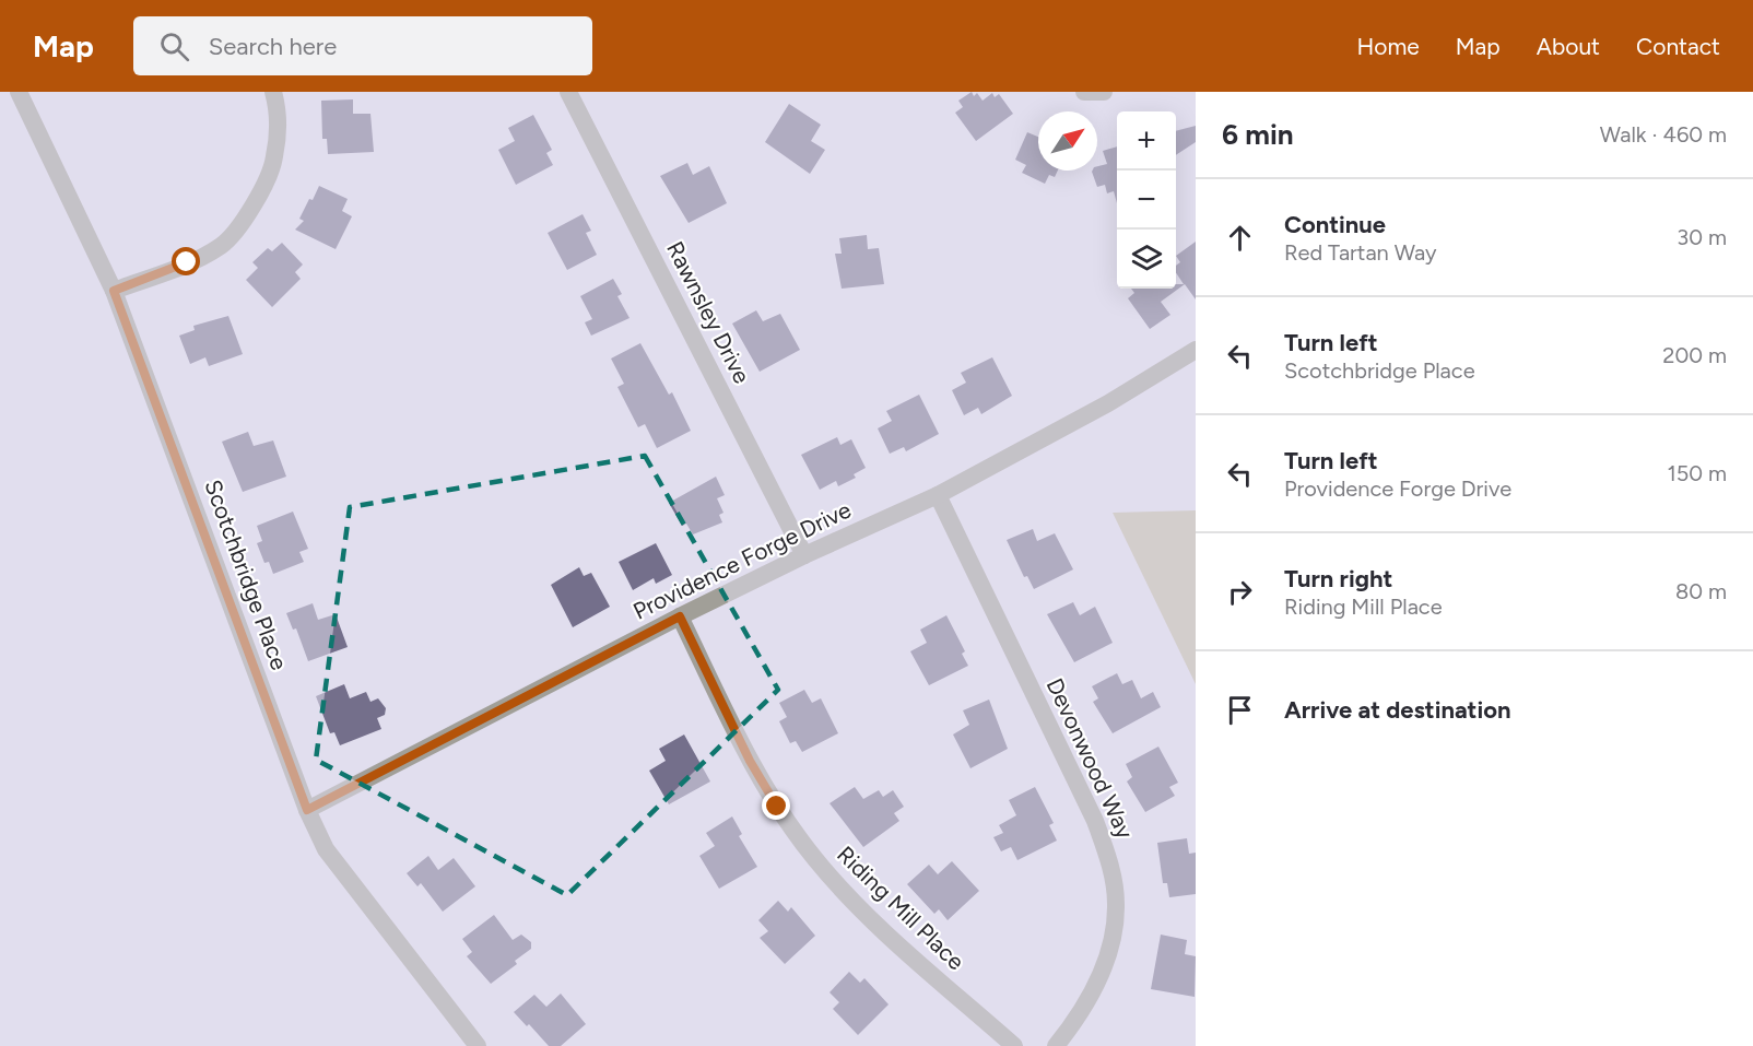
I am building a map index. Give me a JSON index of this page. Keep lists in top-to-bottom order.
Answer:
{
  "streets": {
    "street": [
      "Rawnsley Drive",
      "Providence Forge Drive",
      "Scotchbridge Place",
      "Devonwood Way",
      "Riding Mill Place"
    ]
  },
  "crossings": [
    ["Rawnsley Drive", "Providence Forge Drive"],
    ["Providence Forge Drive", "Scotchbridge Place"],
    ["Providence Forge Drive", "Devonwood Way"],
    ["Providence Forge Drive", "Riding Mill Place"]
  ],
  "north": "top right",
  "page": {
    "header": "Map",
    "search": "Search here",
    "nav": [
      "Home",
      "Map",
      "About",
      "Contact"
    ],
    "heading": ["6 min", "Walk · 460 m"],
    "map_buttons": ["+", "−"],
    "list": [
      ["Continue", "Red Tartan Way", "30 m"],
      ["Turn left", "Scotchbridge Place", "200 m"],
      ["Turn left", "Providence Forge Drive", "150 m"],
      ["Turn right", "Riding Mill Place", "80 m"],
      "Arrive at destination"
    ]
  }
}
